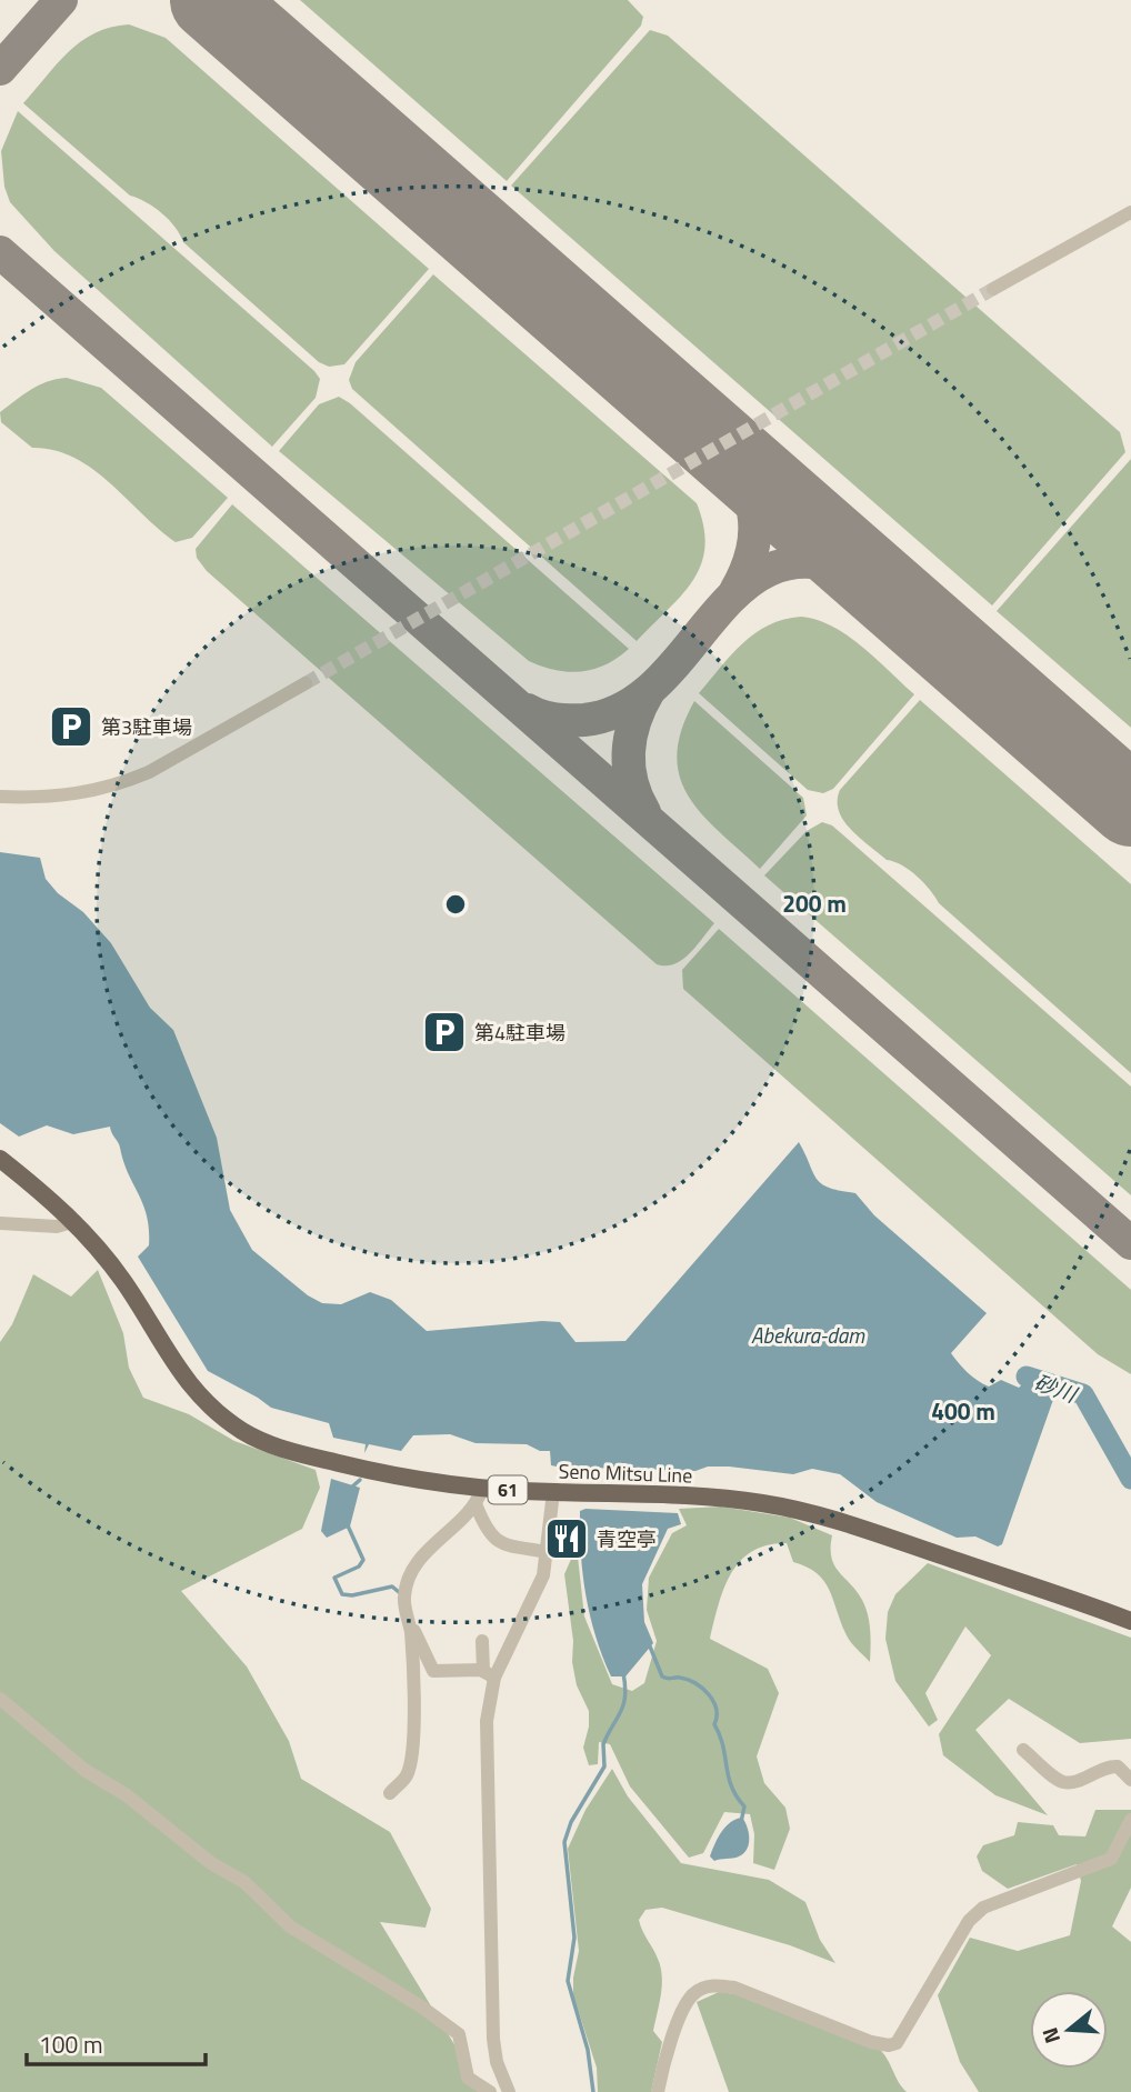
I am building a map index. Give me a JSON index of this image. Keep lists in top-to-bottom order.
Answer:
{
  "streets": {
    "main road": ["Seno Mitsu Line", "61"]
  },
  "water": ["Abekura-dam", "砂川"],
  "places": {
    "parking": ["第3駐車場", "第4駐車場"],
    "restaurant": ["青空亭"]
  },
  "scale_bar": "100 m",
  "north": "left",
  "rings": ["200 m", "400 m"]
}
